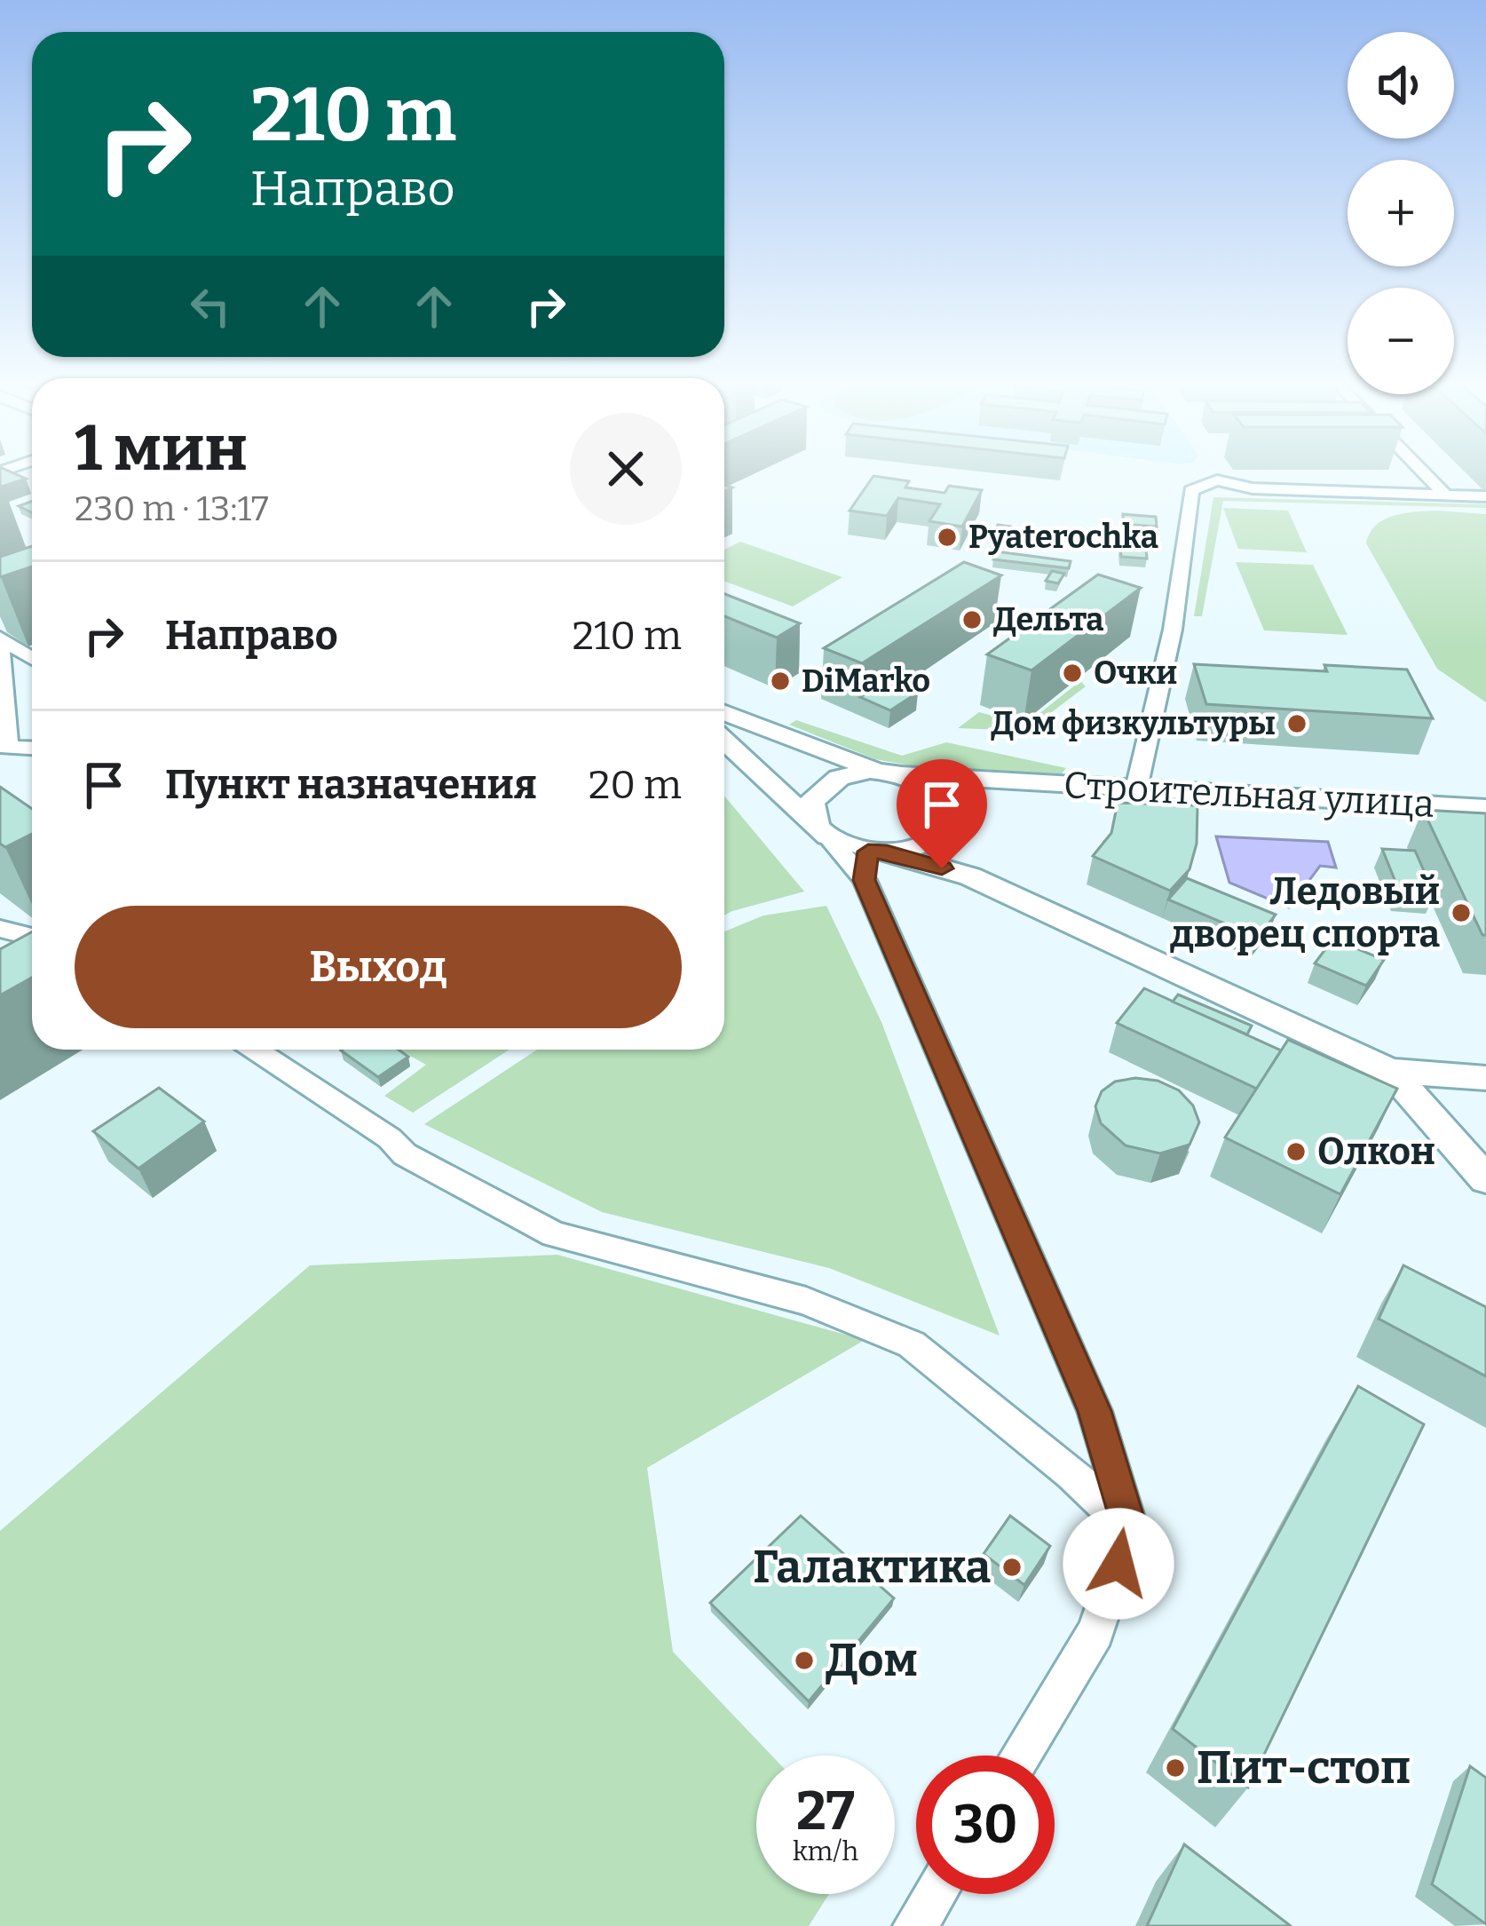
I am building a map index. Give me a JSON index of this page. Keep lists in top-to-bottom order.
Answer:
{
  "streets": {
    "street": ["Строительная улица"]
  },
  "places": [
    "Pyaterochka",
    "Дельта",
    "Очки",
    "DiMarko",
    "Дом физкультуры",
    "Ледовый дворец спорта",
    "Олкон",
    "Галактика",
    "Дом",
    "Пит-стоп"
  ],
  "page": {
    "map_buttons": ["+", "−"],
    "turn": ["210 m", "Направо"],
    "heading": ["1 мин", "230 m · 13:17"],
    "list": [
      {
        "name": "Направо",
        "value": "210 m"
      },
      {
        "name": "Пункт назначения",
        "value": "20 m"
      }
    ],
    "buttons": "Выход",
    "speed": "27 km/h",
    "limit": "30"
  }
}
